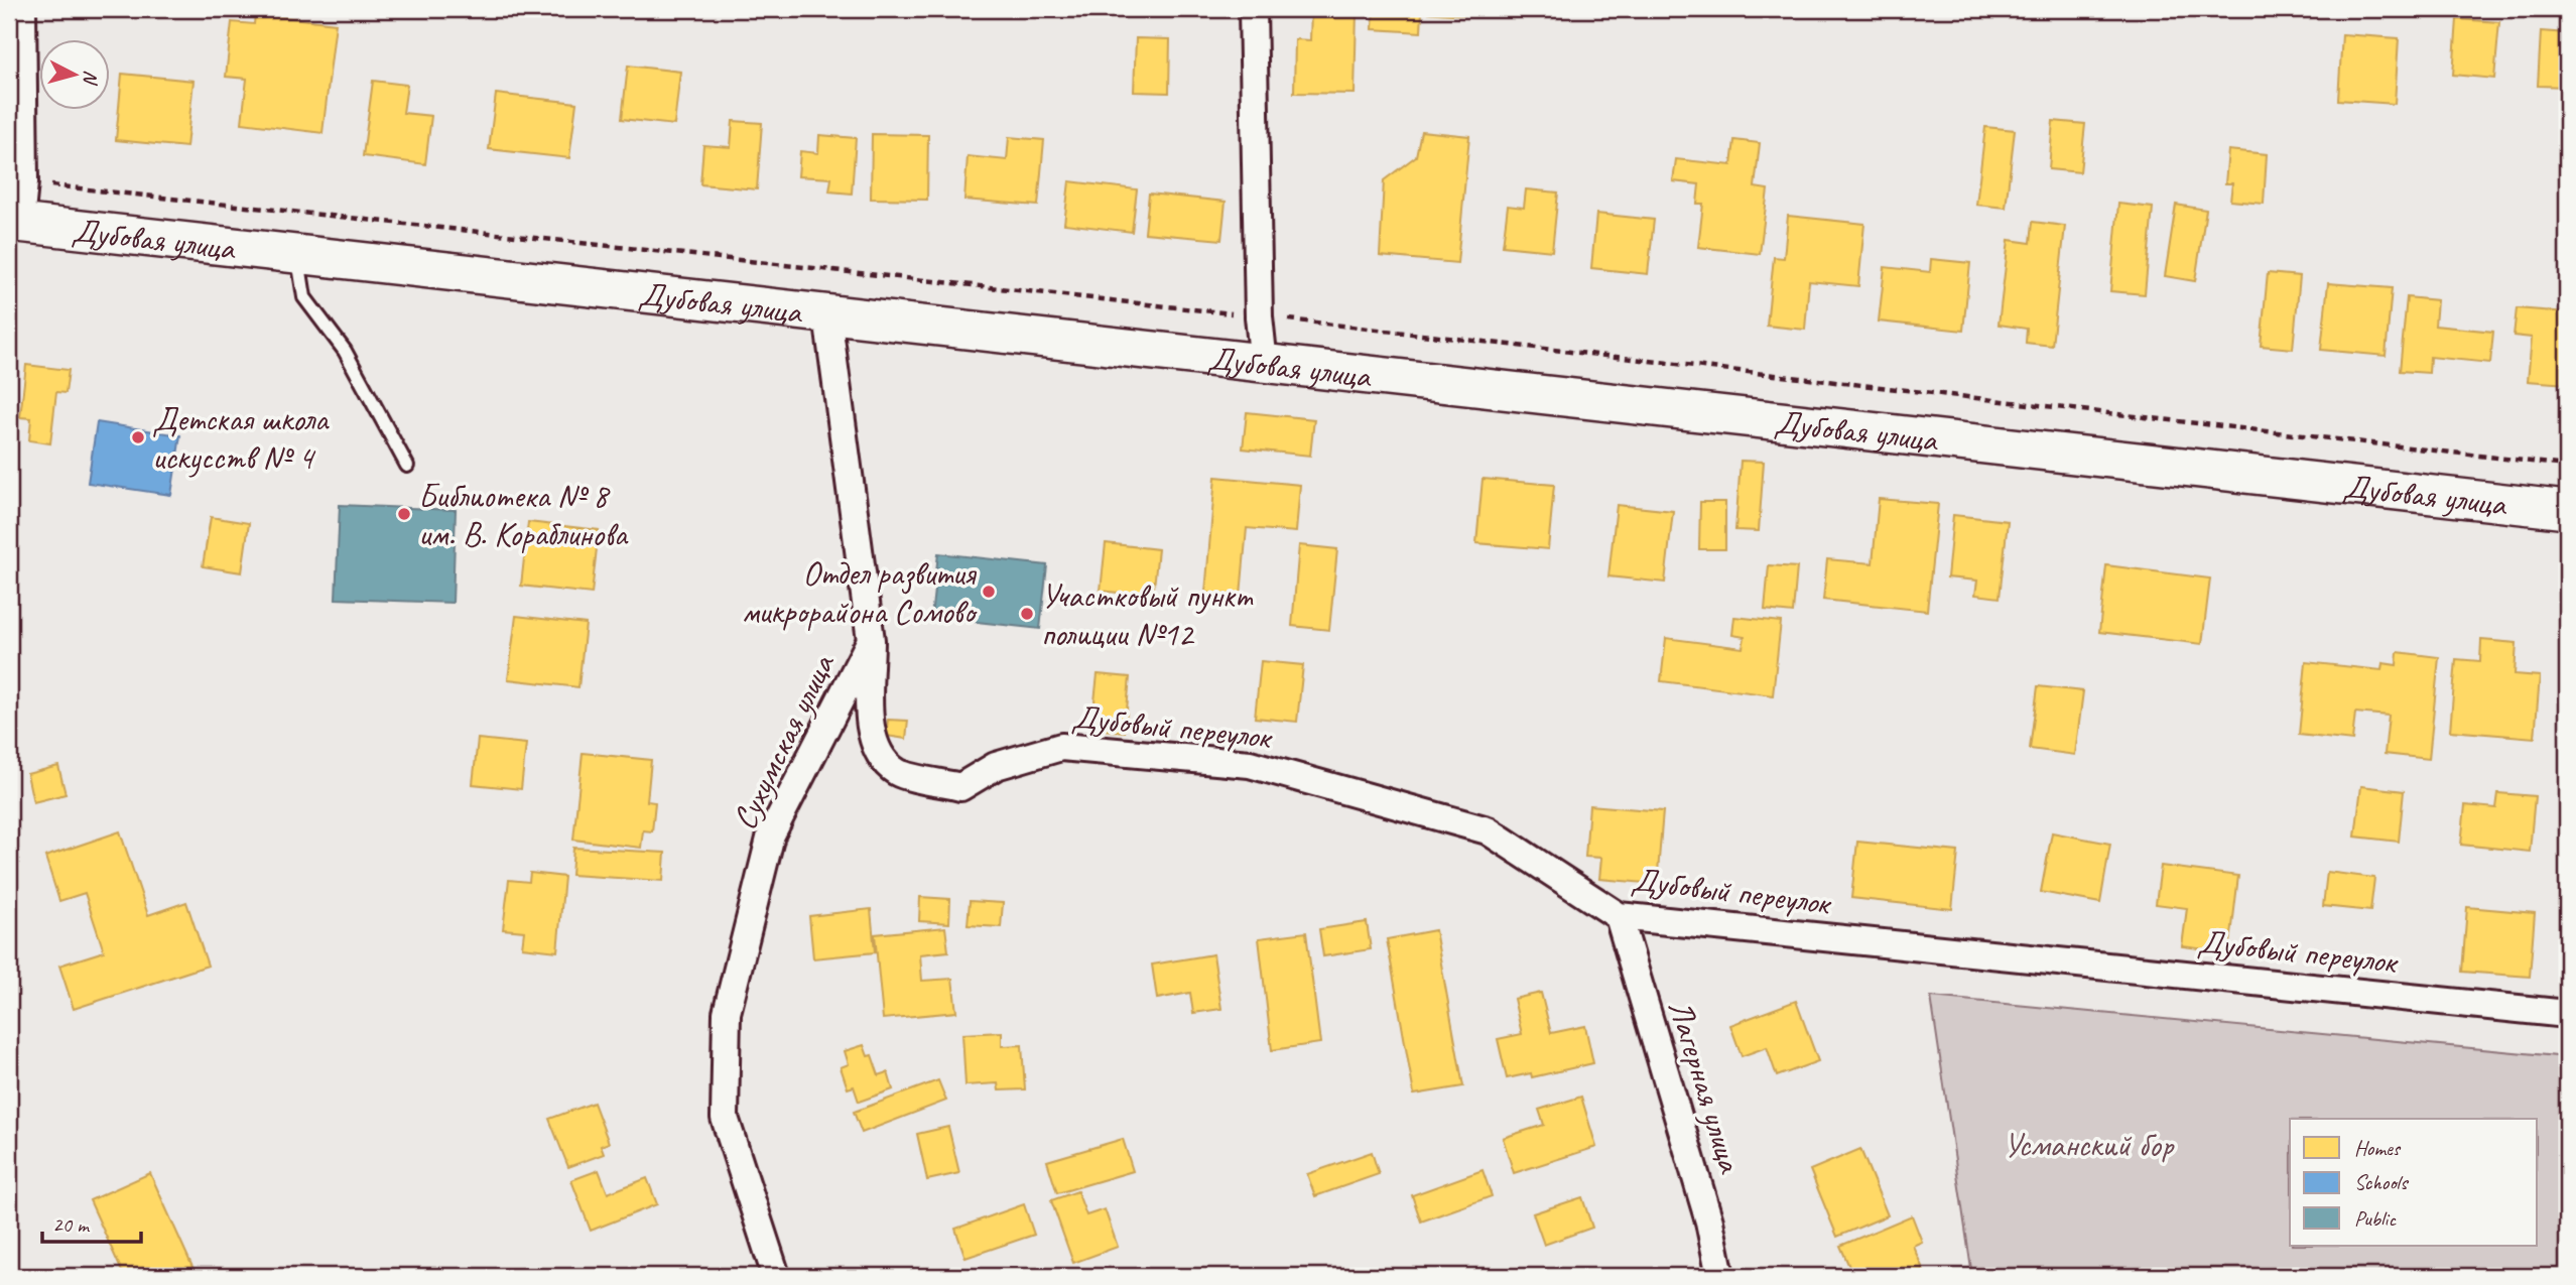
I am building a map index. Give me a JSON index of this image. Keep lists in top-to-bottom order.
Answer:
{
  "streets": {
    "street": [
      "Дубовая улица",
      "Дубовый переулок",
      "Сухумская улица",
      "Лагерная улица"
    ]
  },
  "crossings": [
    ["Дубовая улица", "Сухумская улица"],
    ["Дубовый переулок", "Сухумская улица"],
    ["Дубовый переулок", "Лагерная улица"]
  ],
  "parks": ["Усманский бор"],
  "places": [
    "Детская школа искусств № 4",
    "Библиотека № 8 им. В. Кораблинова",
    "Отдел развития микрорайона Сомово",
    "Участковый пункт полиции №12"
  ],
  "legend": ["Homes", "Schools", "Public"],
  "scale_bar": "20 m",
  "north": "right"
}
